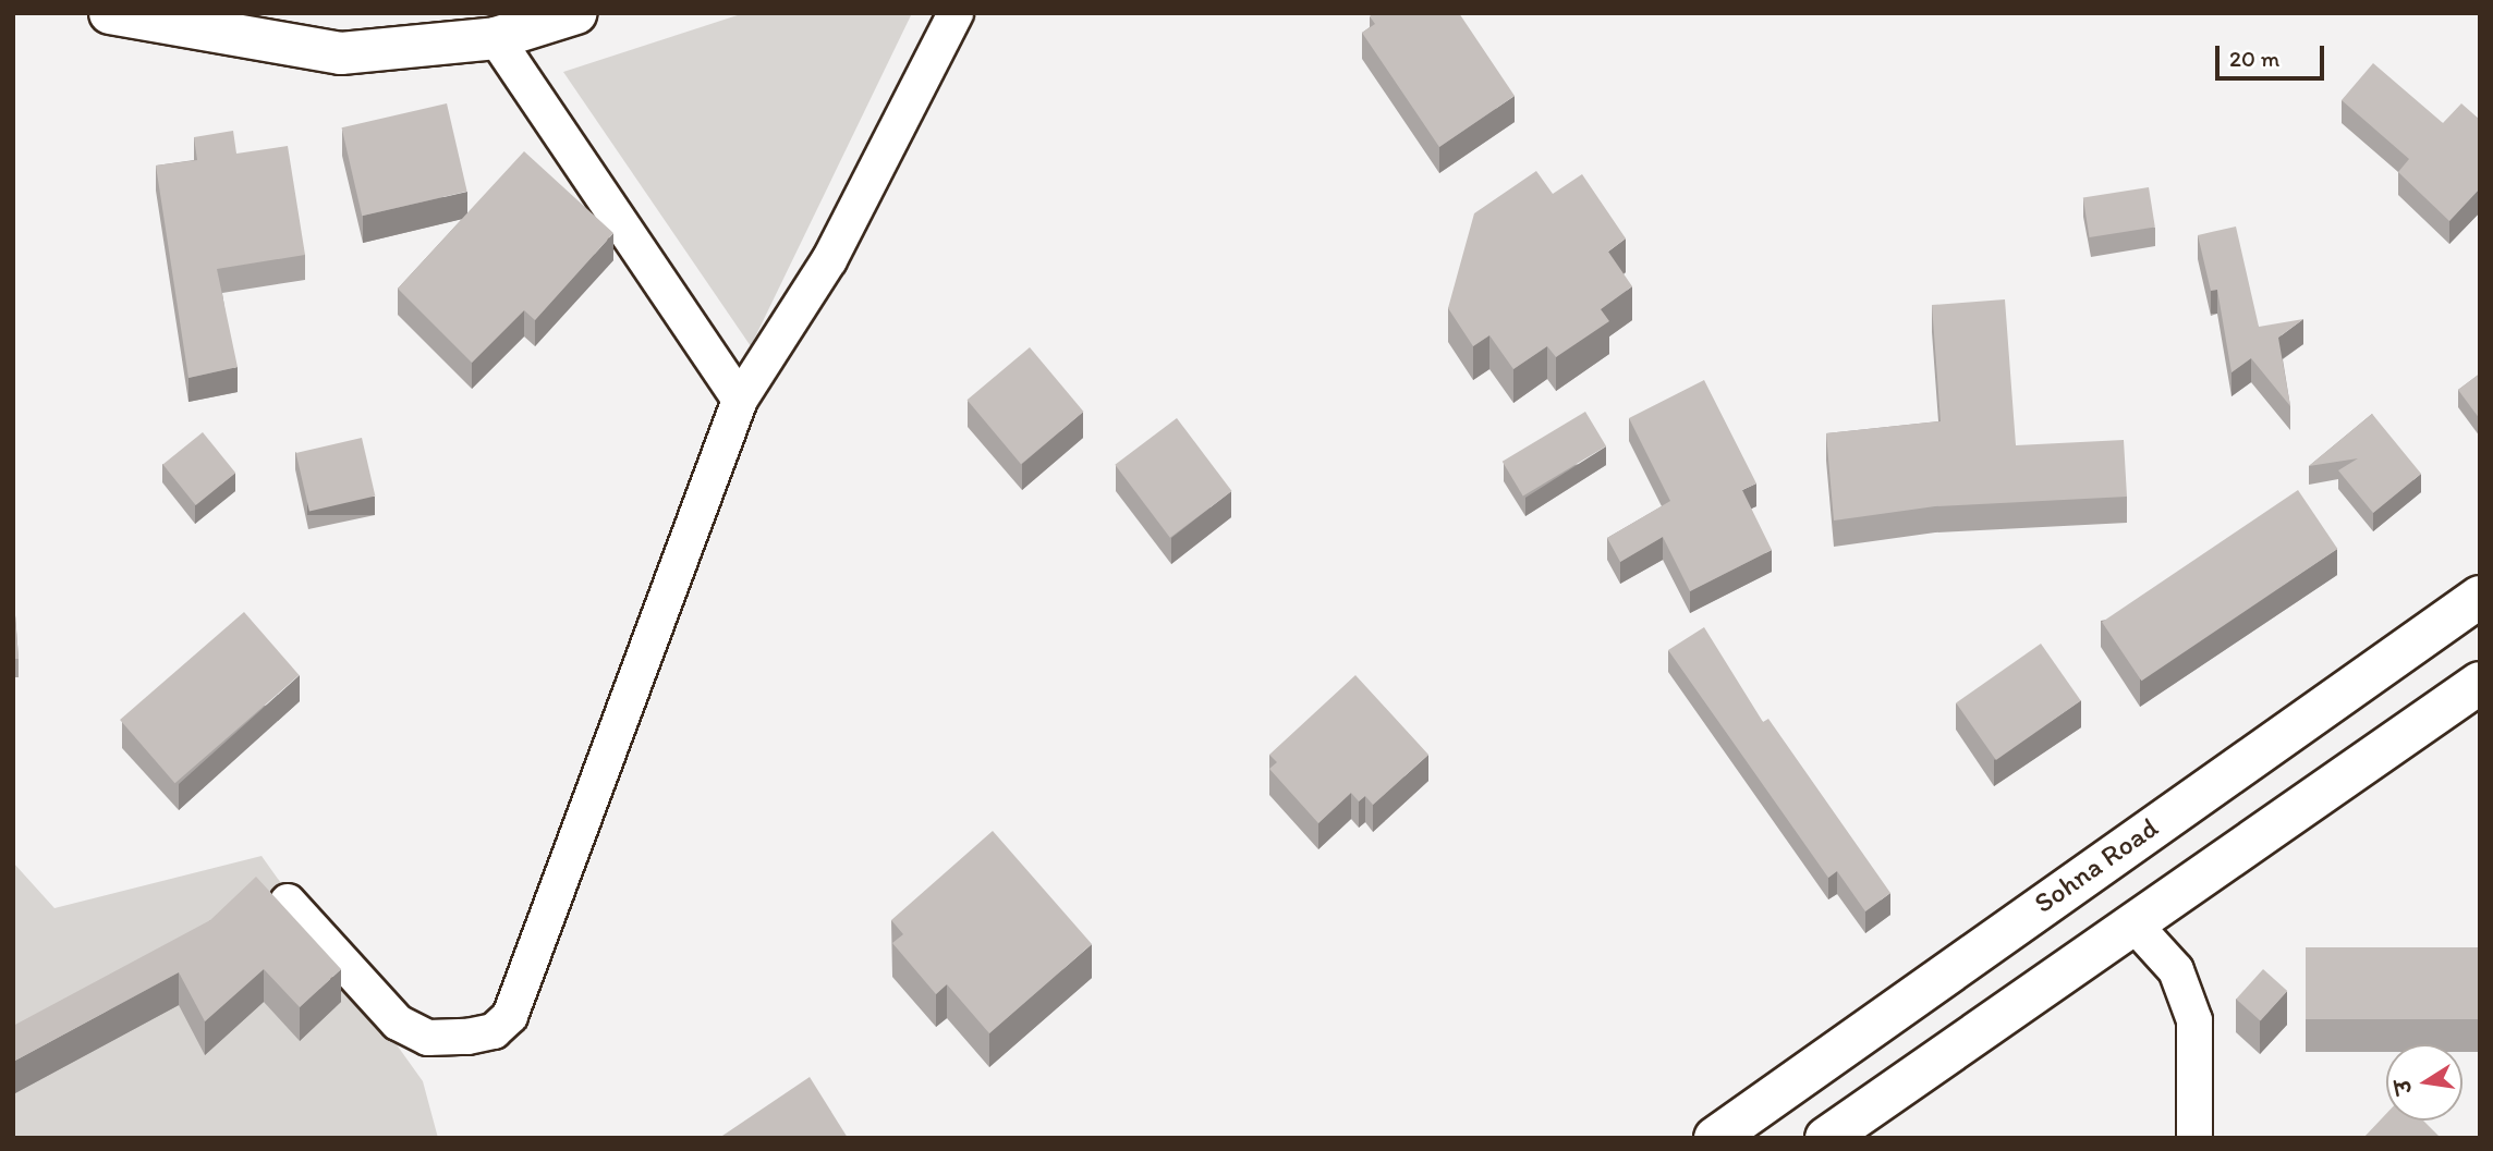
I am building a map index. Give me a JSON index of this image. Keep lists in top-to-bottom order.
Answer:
{
  "streets": {
    "main road": ["Sohna Road"]
  },
  "scale_bar": "20 m",
  "north": "left"
}
